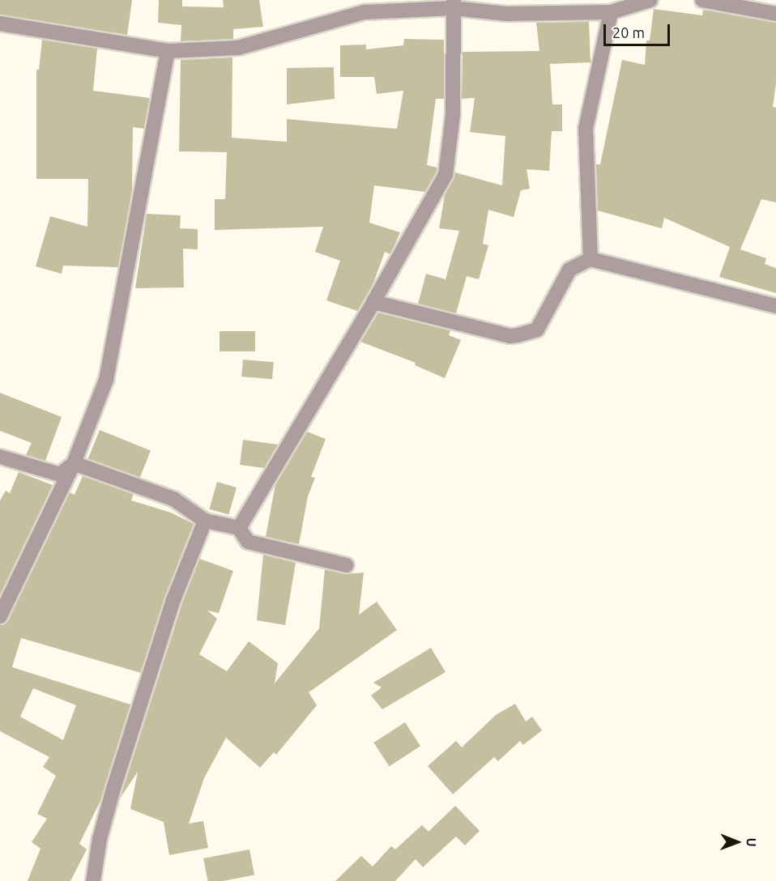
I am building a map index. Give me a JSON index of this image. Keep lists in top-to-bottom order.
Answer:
{
  "scale_bar": "20 m",
  "north": "right"
}
